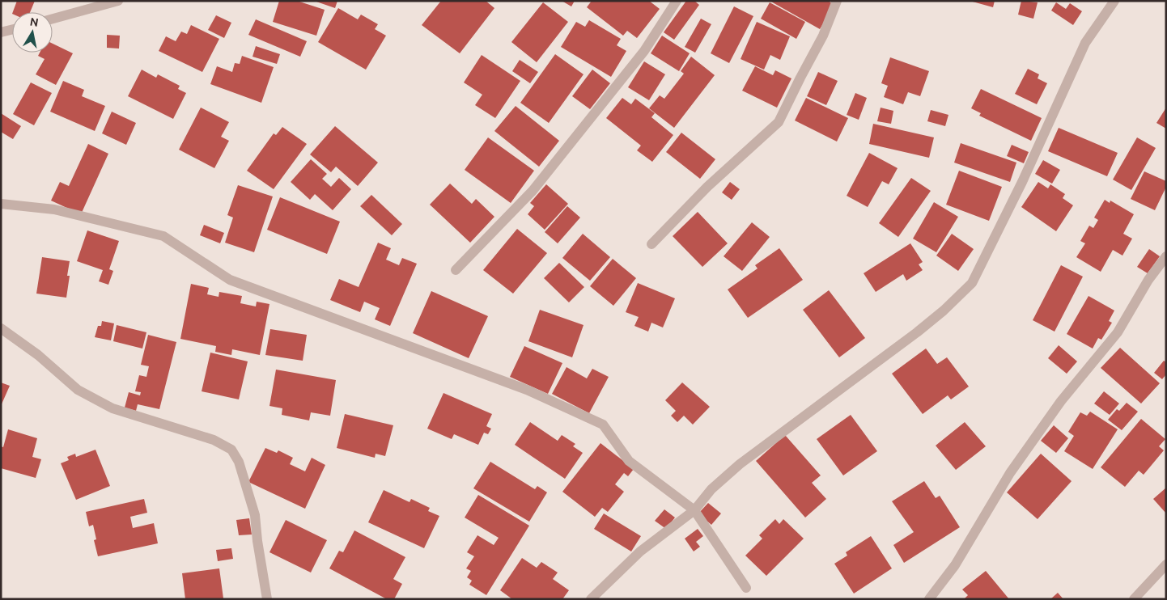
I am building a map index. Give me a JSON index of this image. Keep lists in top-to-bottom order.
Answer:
{
  "north": "top"
}
